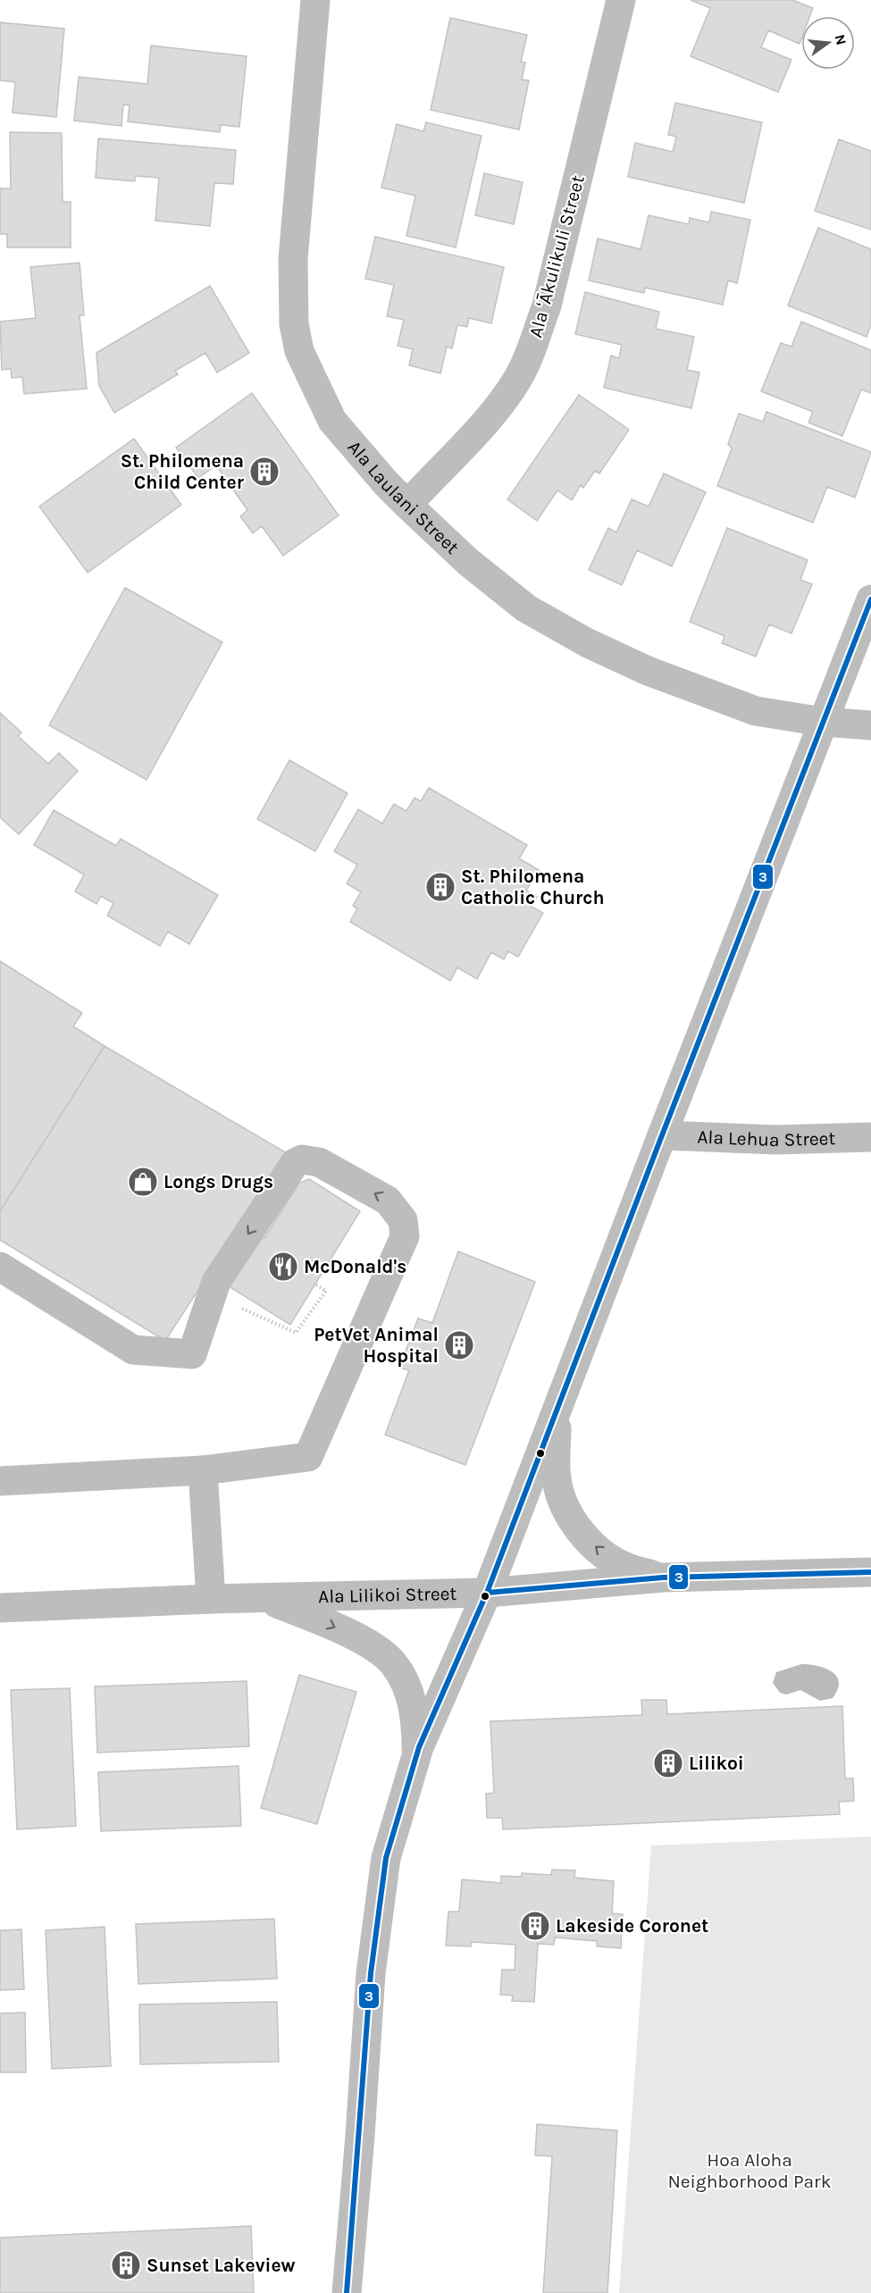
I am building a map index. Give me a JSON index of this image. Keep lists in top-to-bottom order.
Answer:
{
  "streets": {
    "street": [
      "Ala ʻĀkulikuli Street",
      "Ala Laulani Street",
      "Ala Lehua Street",
      "Ala Lilikoi Street"
    ]
  },
  "crossings": [
    ["Ala ʻĀkulikuli Street", "Ala Laulani Street"]
  ],
  "parks": ["Hoa Aloha Neighborhood Park"],
  "places": {
    "building": [
      "St. Philomena Child Center",
      "St. Philomena Catholic Church",
      "PetVet Animal Hospital",
      "Lilikoi",
      "Lakeside Coronet",
      "Sunset Lakeview"
    ],
    "shop": ["Longs Drugs"],
    "restaurant": ["McDonald's"]
  },
  "lines": ["transit line 3"],
  "north": "right"
}
